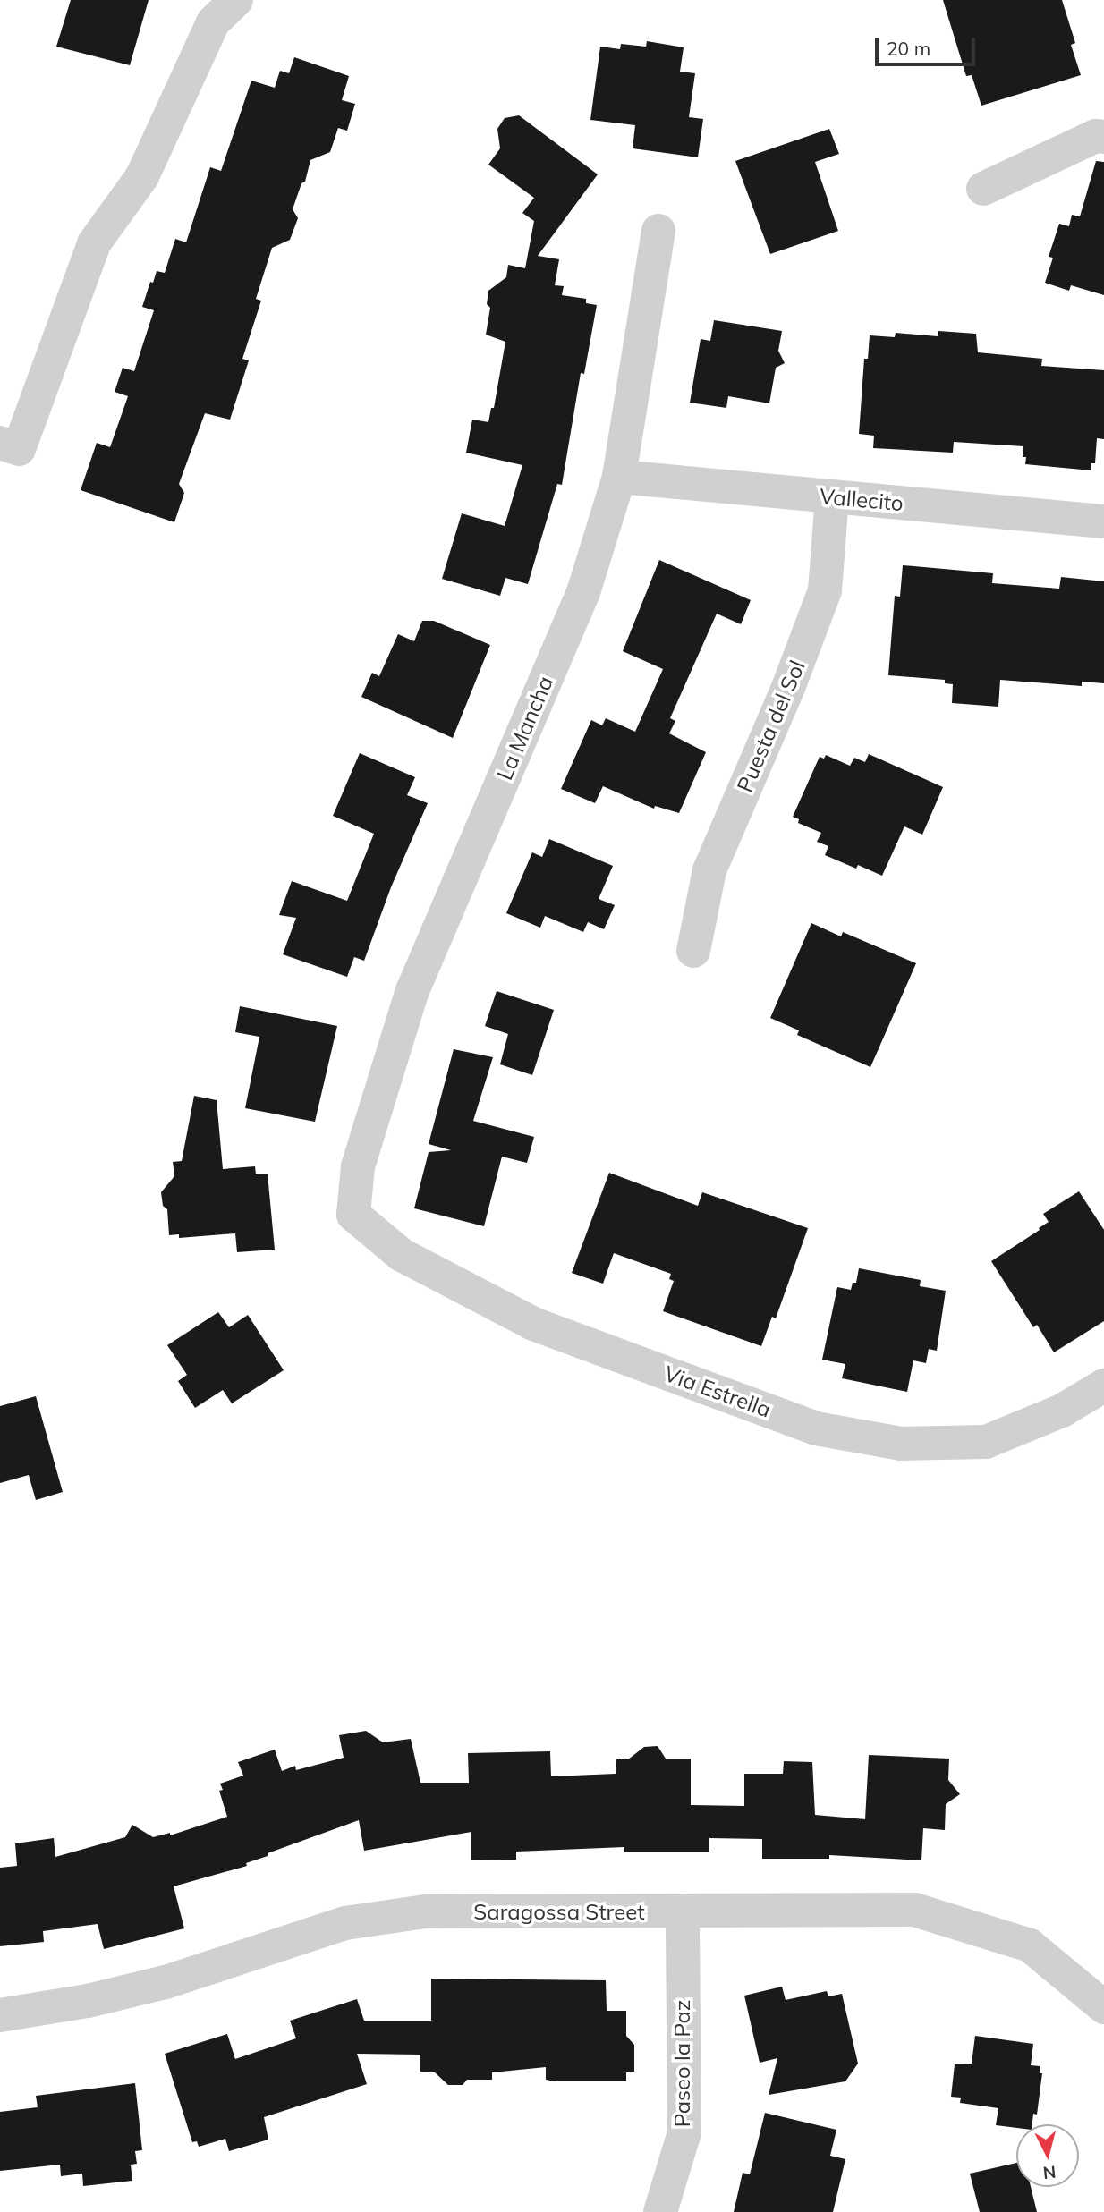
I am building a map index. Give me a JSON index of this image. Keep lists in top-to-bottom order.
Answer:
{
  "streets": {
    "street": [
      "Vallecito",
      "Puesta del Sol",
      "La Mancha",
      "Via Estrella",
      "Saragossa Street",
      "Paseo la Paz"
    ]
  },
  "crossings": [
    ["Vallecito", "Puesta del Sol"],
    ["Vallecito", "La Mancha"],
    ["La Mancha", "Via Estrella"],
    ["Saragossa Street", "Paseo la Paz"]
  ],
  "scale_bar": "20 m",
  "north": "bottom"
}
